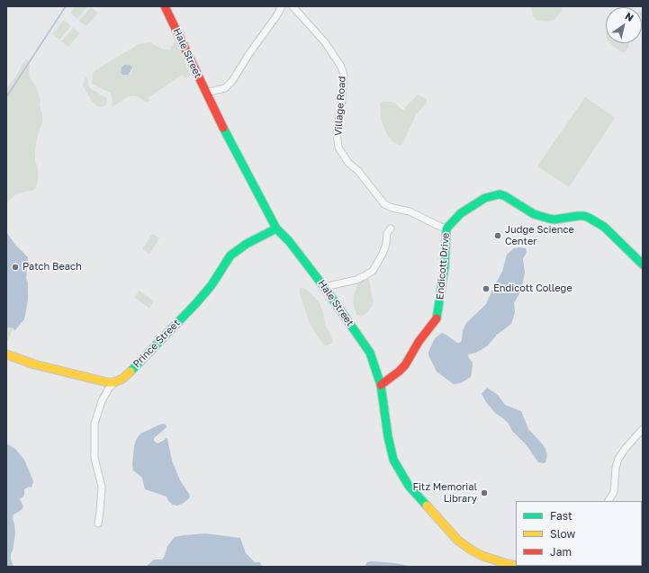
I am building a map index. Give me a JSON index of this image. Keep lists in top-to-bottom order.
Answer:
{
  "streets": {
    "street": [
      "Hale Street",
      "Village Road",
      "Endicott Drive",
      "Prince Street"
    ]
  },
  "crossings": [
    ["Hale Street", "Endicott Drive"],
    ["Hale Street", "Prince Street"],
    ["Village Road", "Endicott Drive"]
  ],
  "places": [
    "Judge Science Center",
    "Patch Beach",
    "Endicott College",
    "Fitz Memorial Library"
  ],
  "legend": ["Fast", "Slow", "Jam"],
  "north": "top right"
}
